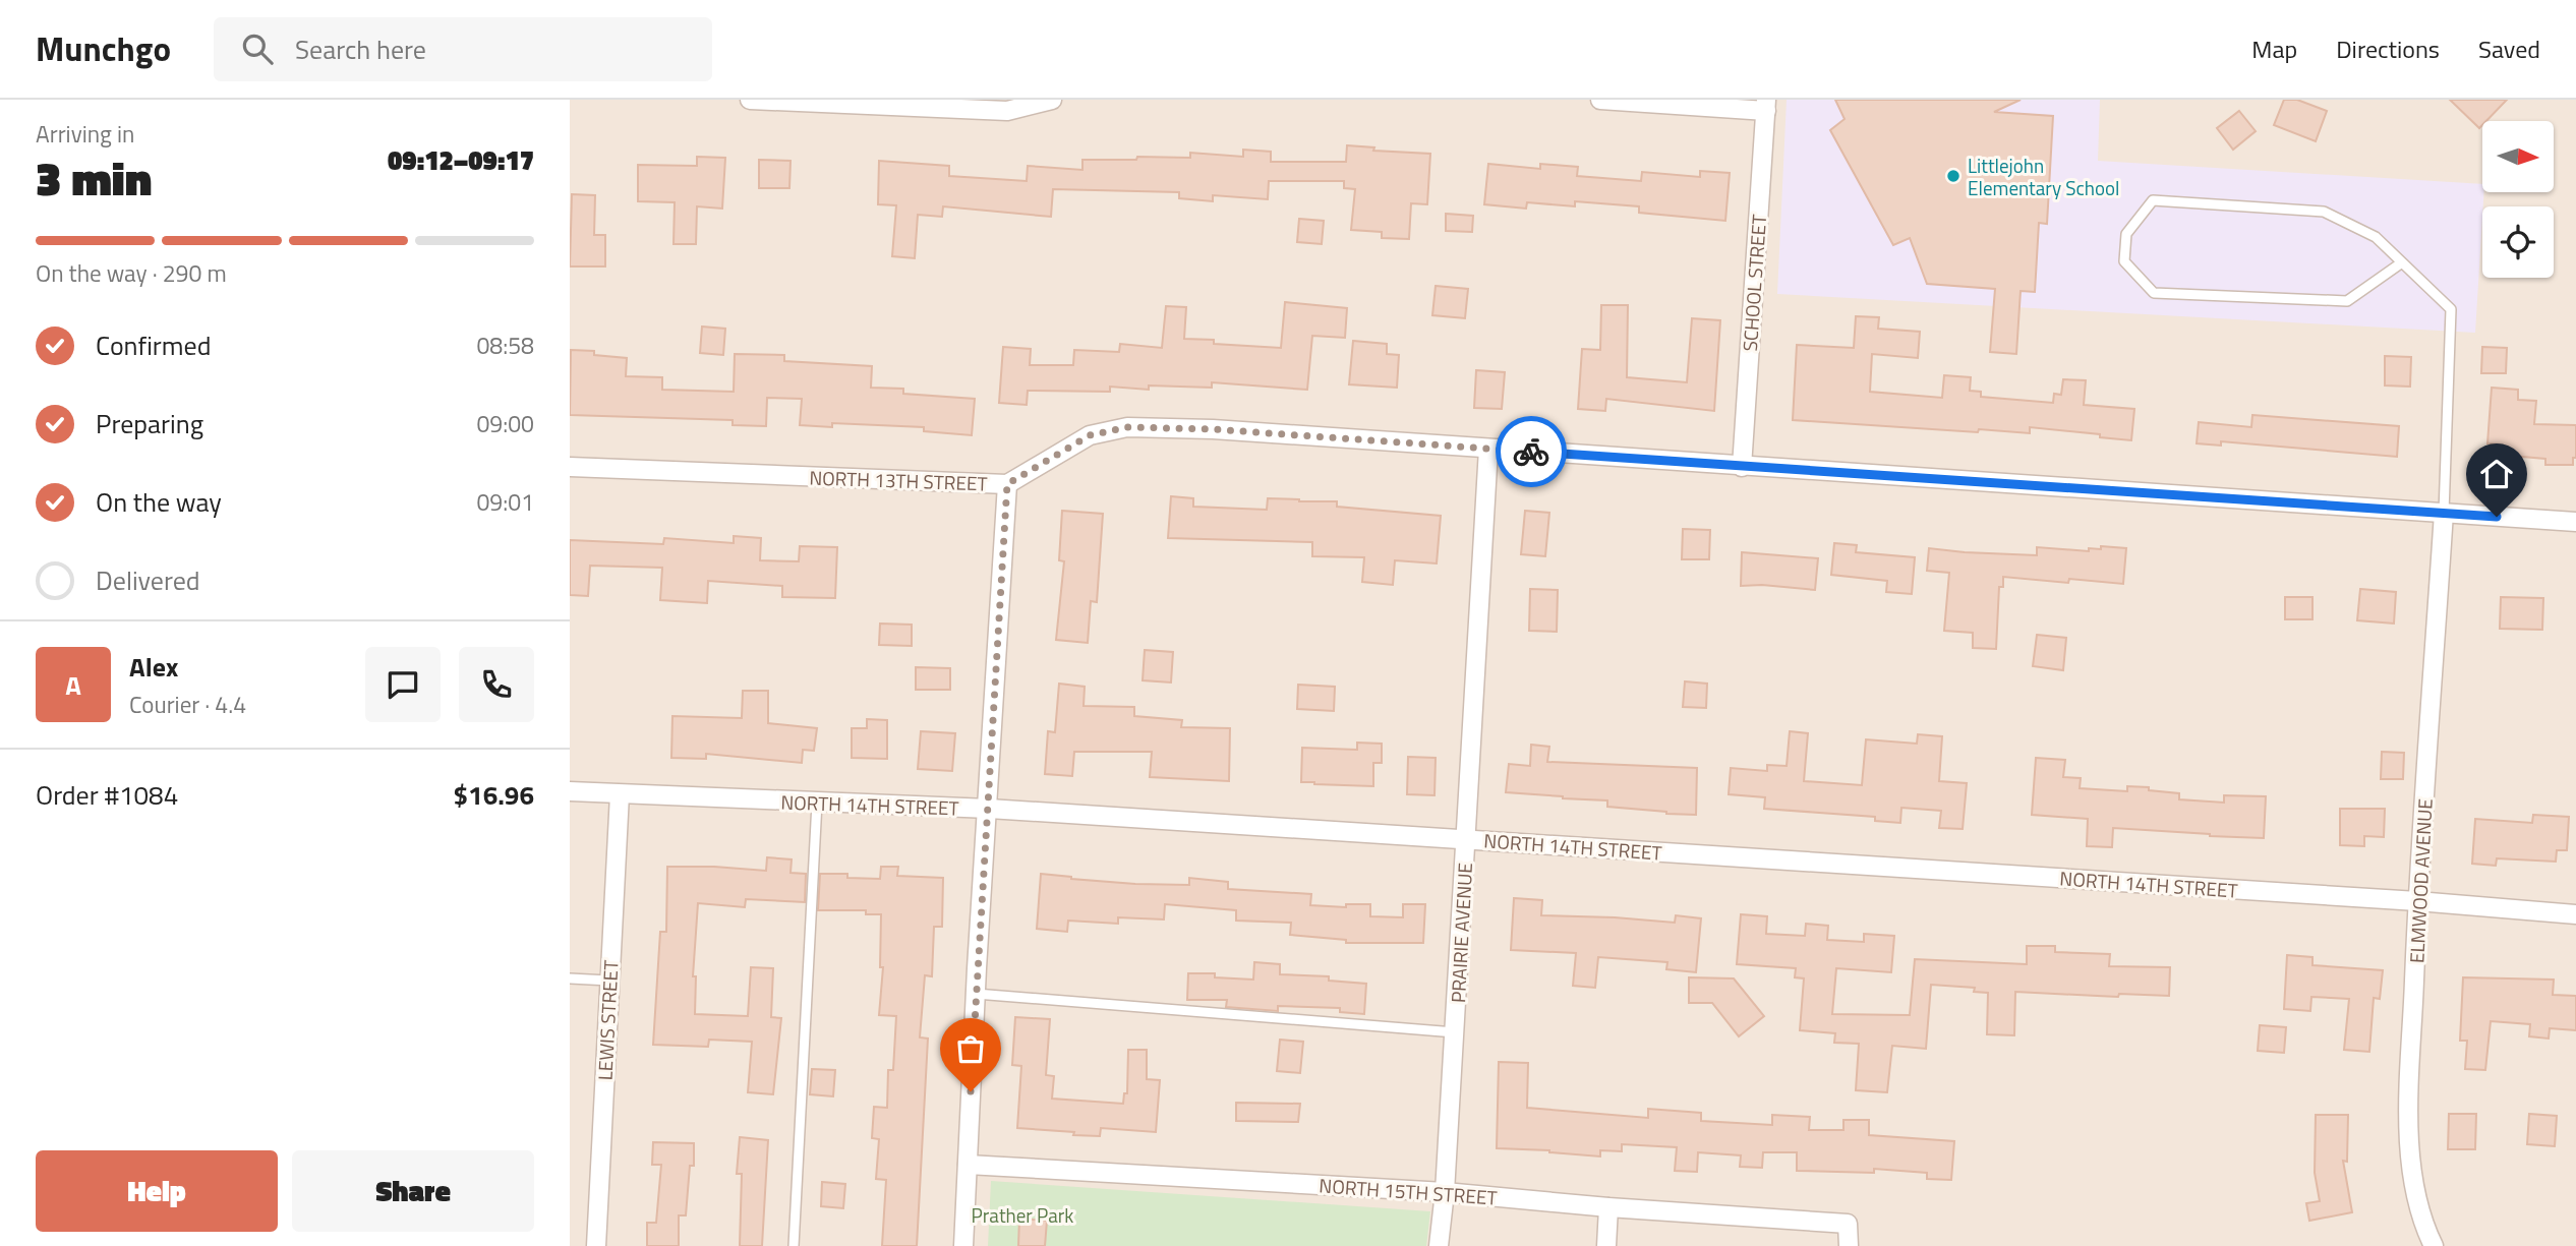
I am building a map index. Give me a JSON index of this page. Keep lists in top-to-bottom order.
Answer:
{
  "streets": {
    "street": [
      "SCHOOL STREET",
      "NORTH 13TH STREET",
      "NORTH 14TH STREET",
      "ELMWOOD AVENUE",
      "PRAIRIE AVENUE",
      "LEWIS STREET",
      "NORTH 15TH STREET"
    ]
  },
  "crossings": [
    ["SCHOOL STREET", "NORTH 13TH STREET"],
    ["NORTH 13TH STREET", "ELMWOOD AVENUE"],
    ["NORTH 13TH STREET", "PRAIRIE AVENUE"],
    ["NORTH 14TH STREET", "ELMWOOD AVENUE"],
    ["NORTH 14TH STREET", "PRAIRIE AVENUE"],
    ["NORTH 14TH STREET", "LEWIS STREET"],
    ["PRAIRIE AVENUE", "NORTH 15TH STREET"]
  ],
  "parks": ["Prather Park"],
  "places": ["Littlejohn Elementary School"],
  "north": "right",
  "page": {
    "header": "Munchgo",
    "search": "Search here",
    "nav": ["Map", "Directions", "Saved"],
    "heading": ["3 min", "Arriving in", "09:12–09:17"],
    "panel": [
      "Alex",
      "Courier · 4.4",
      "Order #1084",
      "$16.96"
    ],
    "bar": "On the way · 290 m",
    "list": [
      ["Confirmed", "08:58"],
      ["Preparing", "09:00"],
      ["On the way", "09:01"],
      "Delivered"
    ],
    "round": "A",
    "buttons": ["Help", "Share"]
  }
}
